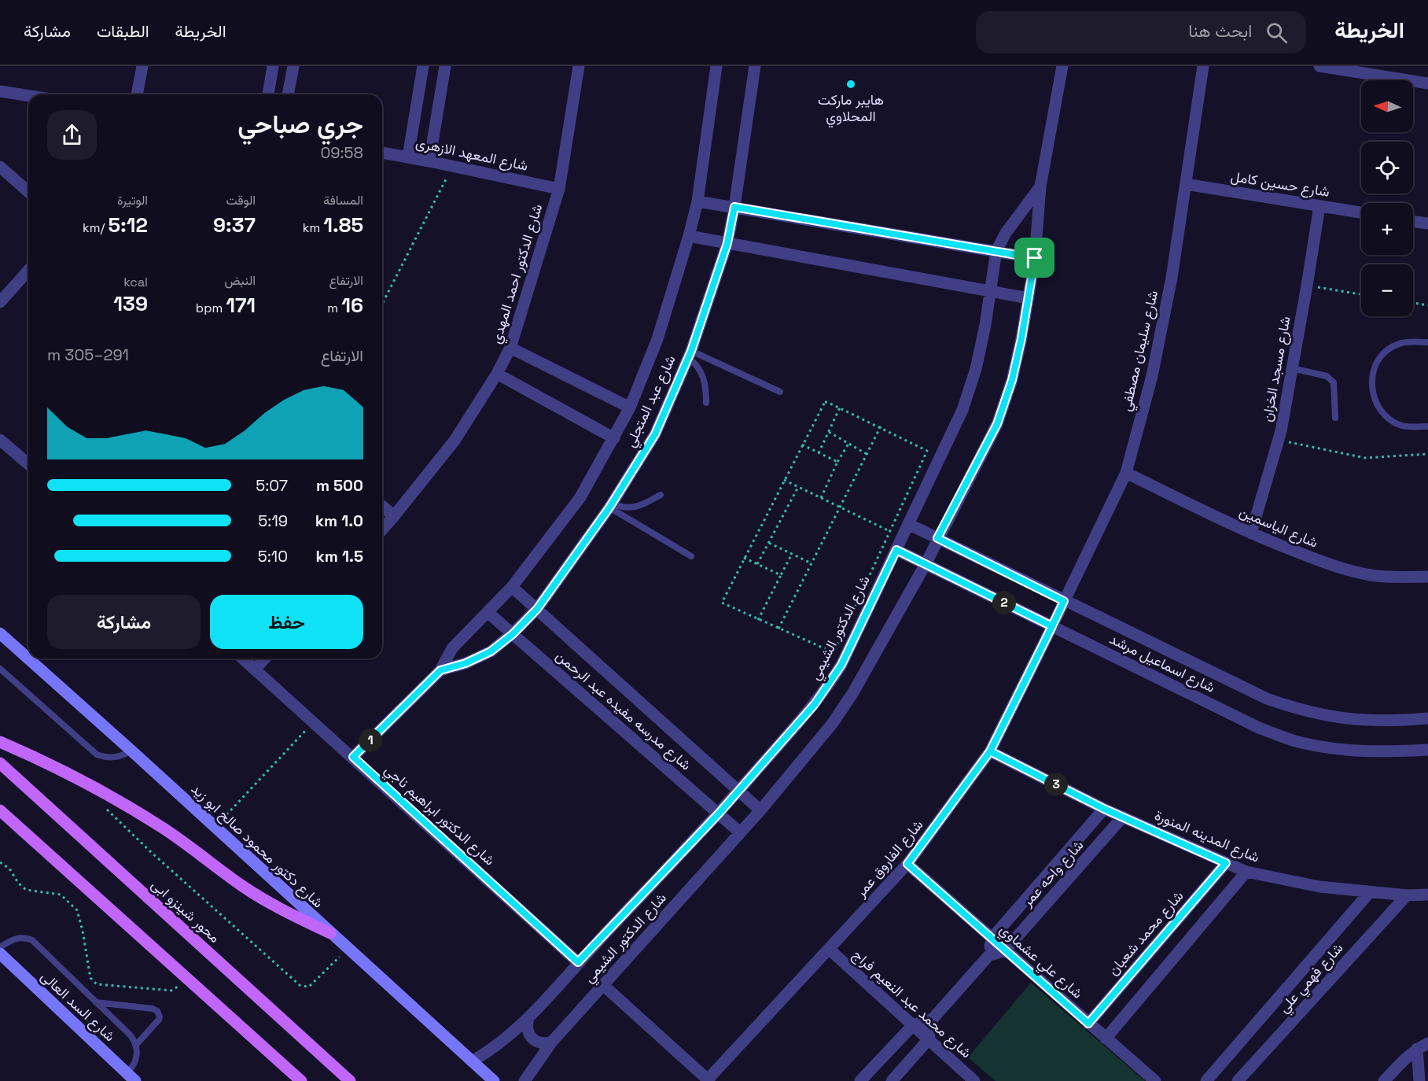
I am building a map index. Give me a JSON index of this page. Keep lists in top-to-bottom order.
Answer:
{
  "streets": {
    "main road": ["محور شينزو ابى"],
    "street": [
      "شارع المعهد الازهرى",
      "شارع حسين كامل",
      "شارع الدكتور احمد المهدي",
      "شارع سليمان مصطفي",
      "شارع مسجد الخزان",
      "شارع عبد المتجلي",
      "شارع الياسمين",
      "شارع الدكتور الشيمي",
      "شارع اسماعيل مرشد",
      "شارع مدرسه مفيده عبد الرحمن",
      "شارع الدكتور ابراهيم ناجي",
      "شارع المدينه المنورة",
      "شارع دكتور محمود صالح ابو زيد",
      "شارع الفاروق عمر",
      "شارع واحه عمر",
      "شارع محمد شعبان",
      "شارع علي عشماوي",
      "شارع فهمي علي",
      "شارع محمد عبد النعيم فراج",
      "شارع السد العالى"
    ]
  },
  "crossings": [
    ["شارع المعهد الازهرى", "شارع الدكتور احمد المهدي"],
    ["شارع حسين كامل", "شارع سليمان مصطفي"],
    ["شارع حسين كامل", "شارع مسجد الخزان"],
    ["شارع سليمان مصطفي", "شارع الياسمين"],
    ["شارع سليمان مصطفي", "شارع اسماعيل مرشد"],
    ["شارع سليمان مصطفي", "شارع الفاروق عمر"],
    ["شارع مسجد الخزان", "شارع الياسمين"],
    ["شارع عبد المتجلي", "شارع مدرسه مفيده عبد الرحمن"],
    ["شارع عبد المتجلي", "شارع الدكتور ابراهيم ناجي"],
    ["شارع الدكتور الشيمي", "شارع اسماعيل مرشد"],
    ["شارع الدكتور الشيمي", "شارع مدرسه مفيده عبد الرحمن"],
    ["شارع الدكتور الشيمي", "شارع الدكتور ابراهيم ناجي"],
    ["شارع الدكتور الشيمي", "شارع دكتور محمود صالح ابو زيد"],
    ["شارع اسماعيل مرشد", "شارع الفاروق عمر"],
    ["شارع المدينه المنورة", "شارع الفاروق عمر"],
    ["شارع المدينه المنورة", "شارع واحه عمر"],
    ["شارع المدينه المنورة", "شارع محمد شعبان"],
    ["شارع المدينه المنورة", "شارع فهمي علي"],
    ["شارع الفاروق عمر", "شارع علي عشماوي"],
    ["شارع الفاروق عمر", "شارع محمد عبد النعيم فراج"],
    ["شارع واحه عمر", "شارع علي عشماوي"],
    ["شارع محمد شعبان", "شارع علي عشماوي"]
  ],
  "places": ["هايبر ماركت المحلاوي"],
  "north": "left",
  "page": {
    "header": "الخريطة",
    "search": "ابحث هنا",
    "nav": ["الخريطة", "الطبقات", "مشاركة"],
    "map_buttons": ["+", "−"],
    "heading": ["جري صباحي", "09:58"],
    "stats": [
      ["المسافة", "1.85 km"],
      ["الوقت", "9:37"],
      ["الوتيرة", "5:12 /km"],
      ["الارتفاع", "16 m"],
      ["النبض", "171 bpm"],
      ["kcal", "139"]
    ],
    "chart": ["الارتفاع", "291–305 m"],
    "list": [
      {
        "name": "500 m",
        "note": "5:07"
      },
      {
        "name": "1.0 km",
        "note": "5:19"
      },
      {
        "name": "1.5 km",
        "note": "5:10"
      }
    ],
    "buttons": ["حفظ", "مشاركة"],
    "pins": ["2", "1", "3"]
  }
}
